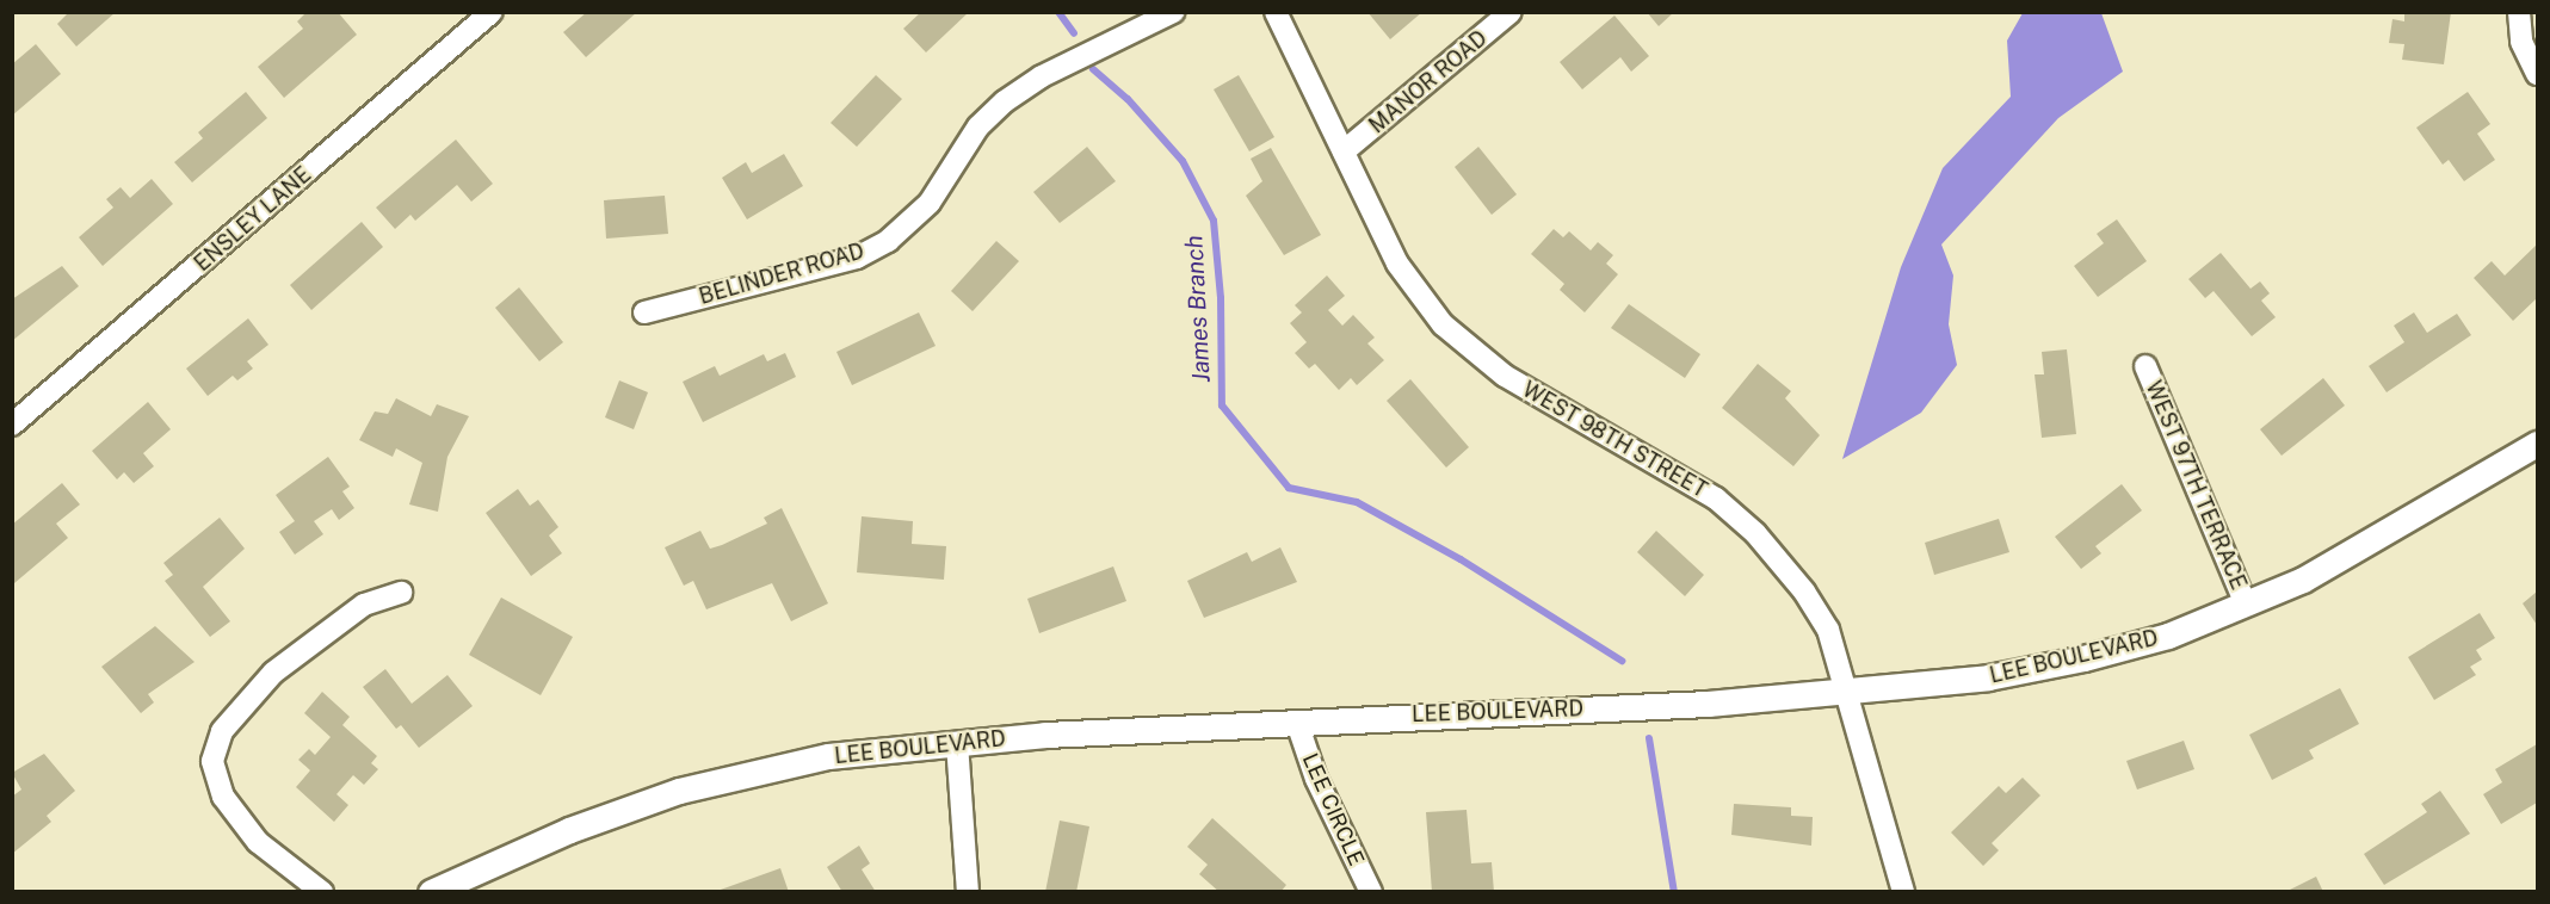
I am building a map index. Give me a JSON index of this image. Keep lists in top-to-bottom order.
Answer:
{
  "streets": {
    "street": [
      "MANOR ROAD",
      "ENSLEY LANE",
      "BELINDER ROAD",
      "WEST 98TH STREET",
      "WEST 97TH TERRACE",
      "LEE BOULEVARD",
      "LEE CIRCLE"
    ]
  },
  "crossings": [
    ["MANOR ROAD", "WEST 98TH STREET"],
    ["WEST 98TH STREET", "LEE BOULEVARD"],
    ["WEST 97TH TERRACE", "LEE BOULEVARD"],
    ["LEE BOULEVARD", "LEE CIRCLE"]
  ],
  "water": ["James Branch"]
}
